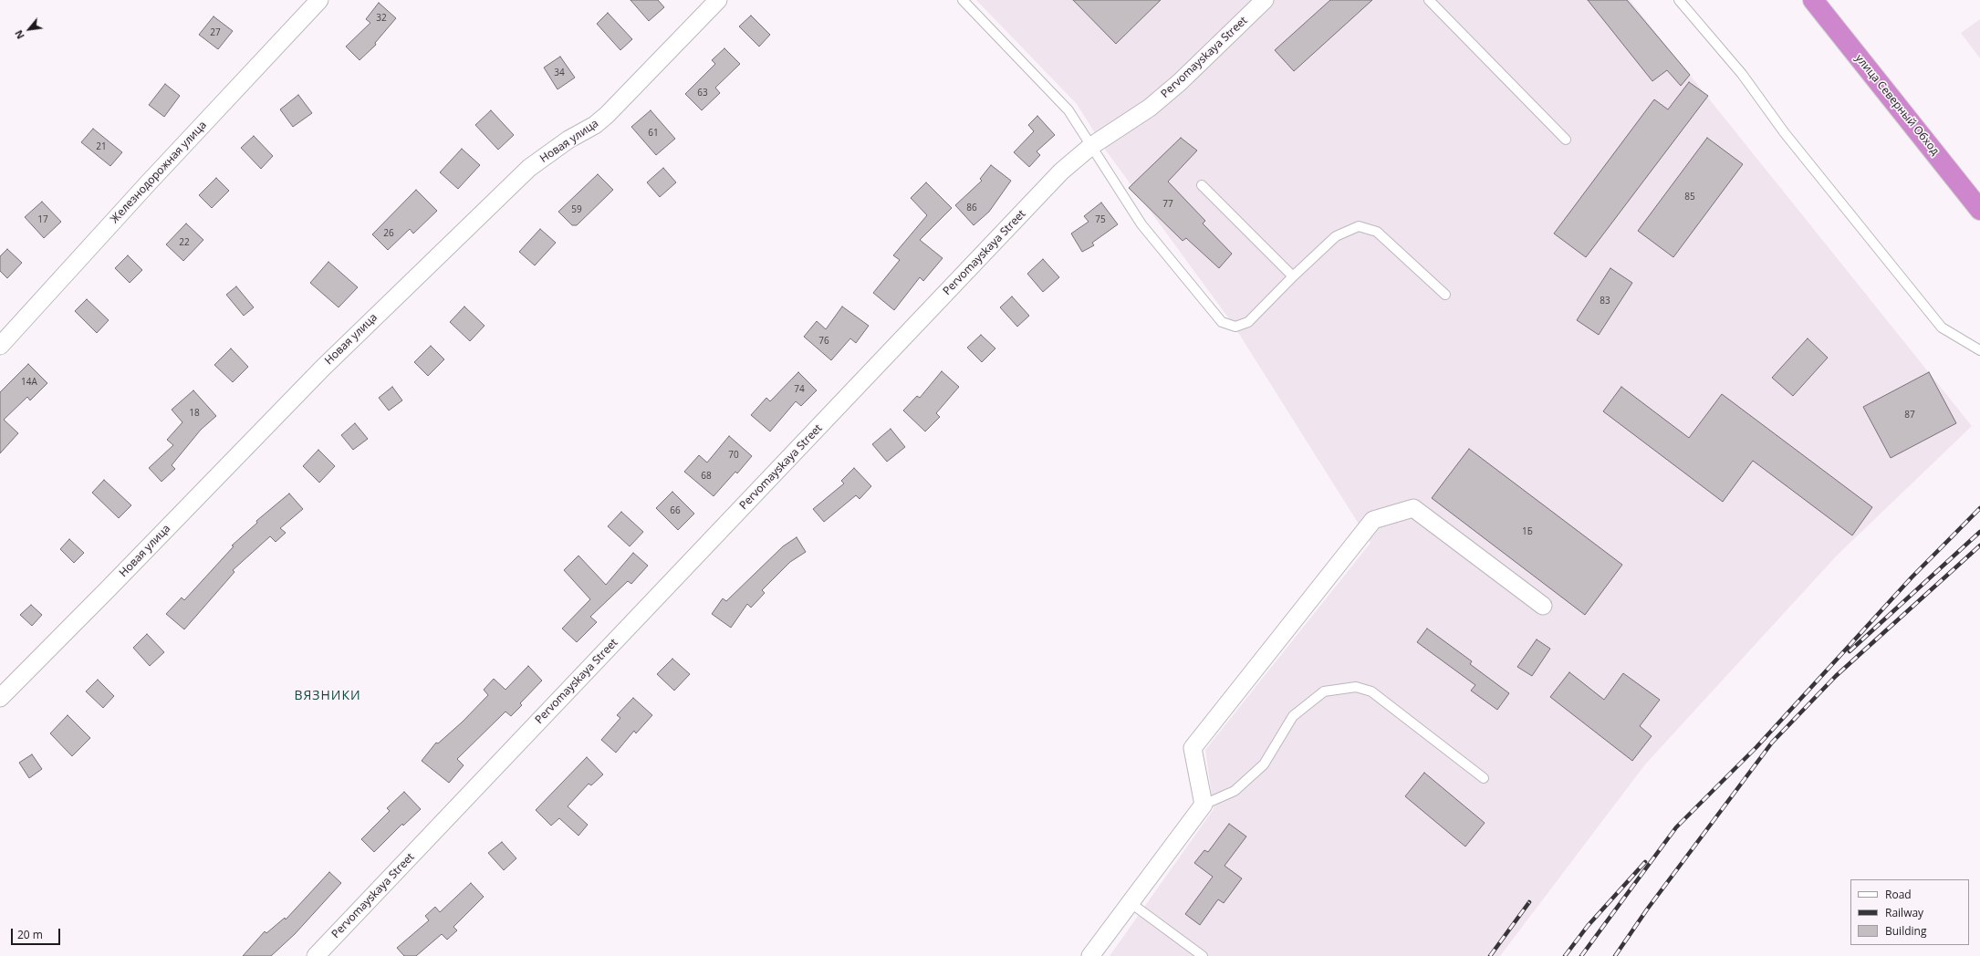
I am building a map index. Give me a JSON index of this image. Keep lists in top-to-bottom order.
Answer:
{
  "streets": {
    "highway": ["улица Северный Обход"],
    "street": ["Pervomayskaya Street", "Новая улица", "Железнодорожная улица"]
  },
  "districts": ["ВЯЗНИКИ"],
  "house_numbers": [
    "32",
    "27",
    "34",
    "63",
    "61",
    "21",
    "85",
    "77",
    "86",
    "59",
    "17",
    "75",
    "26",
    "22",
    "83",
    "76",
    "14А",
    "74",
    "18",
    "87",
    "70",
    "68",
    "66",
    "1Б"
  ],
  "legend": ["Road", "Railway", "Building"],
  "scale_bar": "20 m",
  "north": "bottom left"
}
